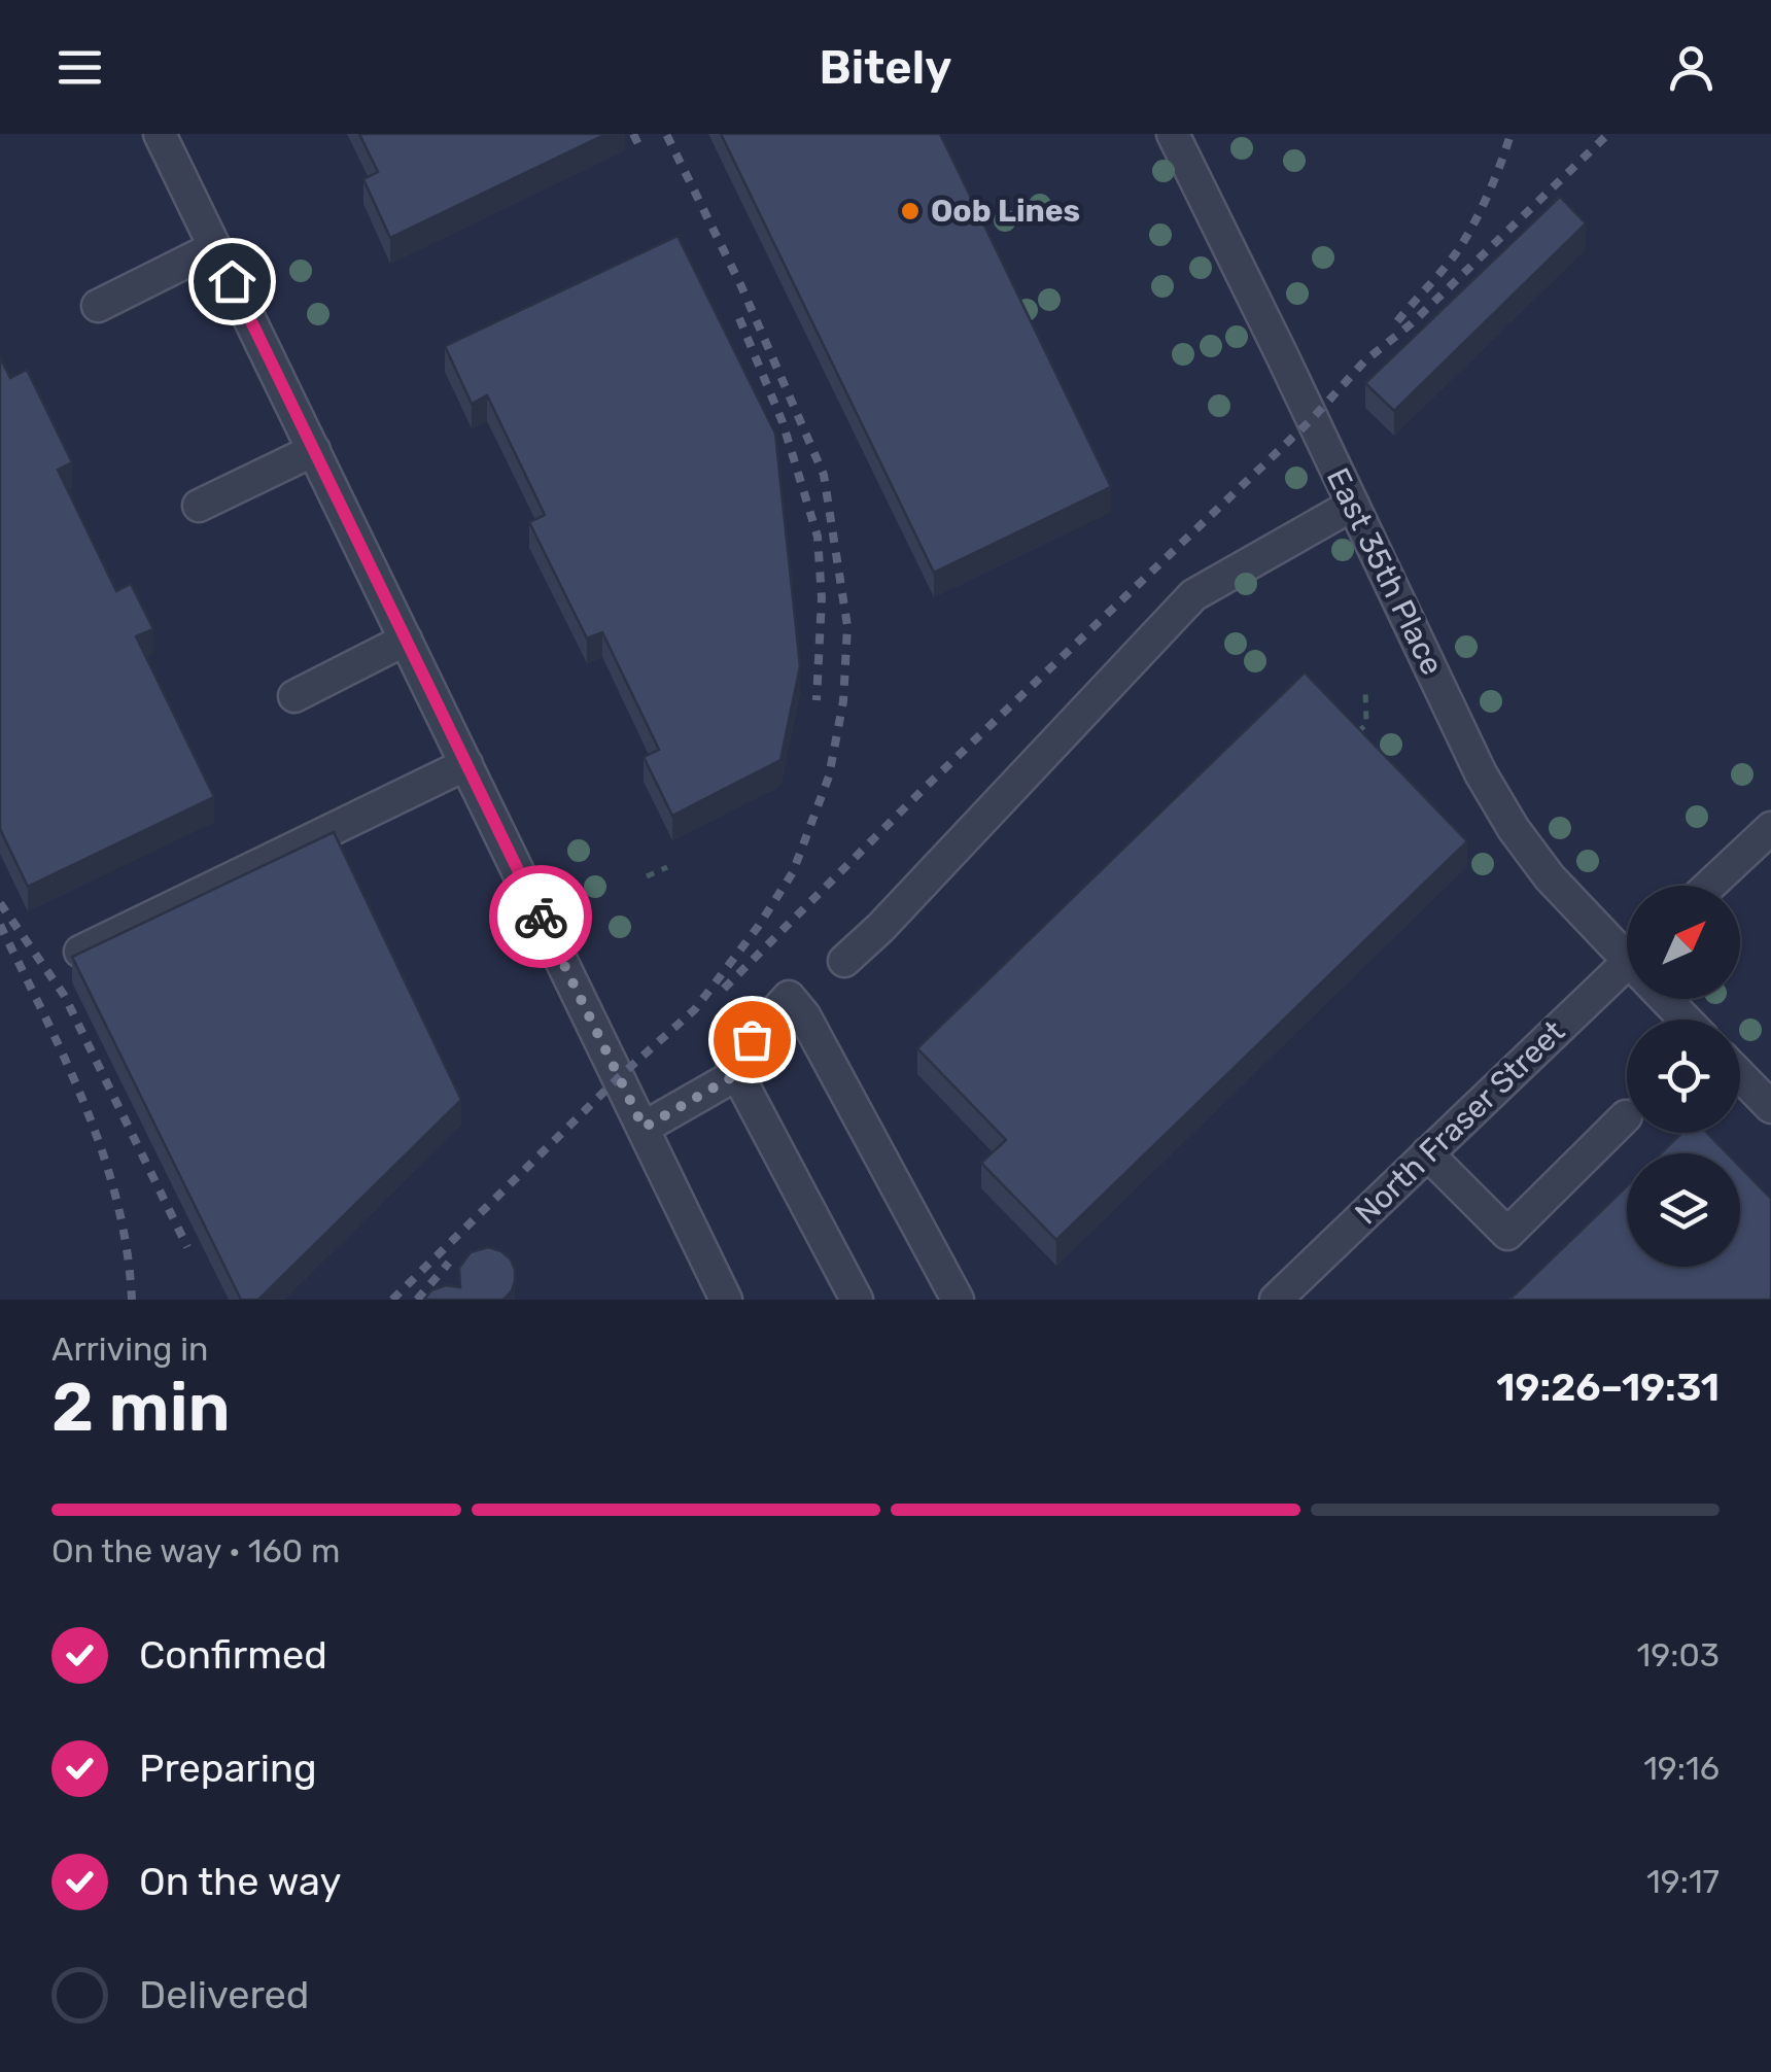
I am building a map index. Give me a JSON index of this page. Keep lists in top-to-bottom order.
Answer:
{
  "streets": {
    "street": ["East 35th Place", "North Fraser Street"]
  },
  "places": ["Oob Lines"],
  "north": "top right",
  "page": {
    "header": "Bitely",
    "heading": ["2 min", "Arriving in", "19:26–19:31"],
    "bar": "On the way · 160 m",
    "list": [
      ["Confirmed", "19:03"],
      ["Preparing", "19:16"],
      ["On the way", "19:17"],
      "Delivered"
    ]
  }
}
